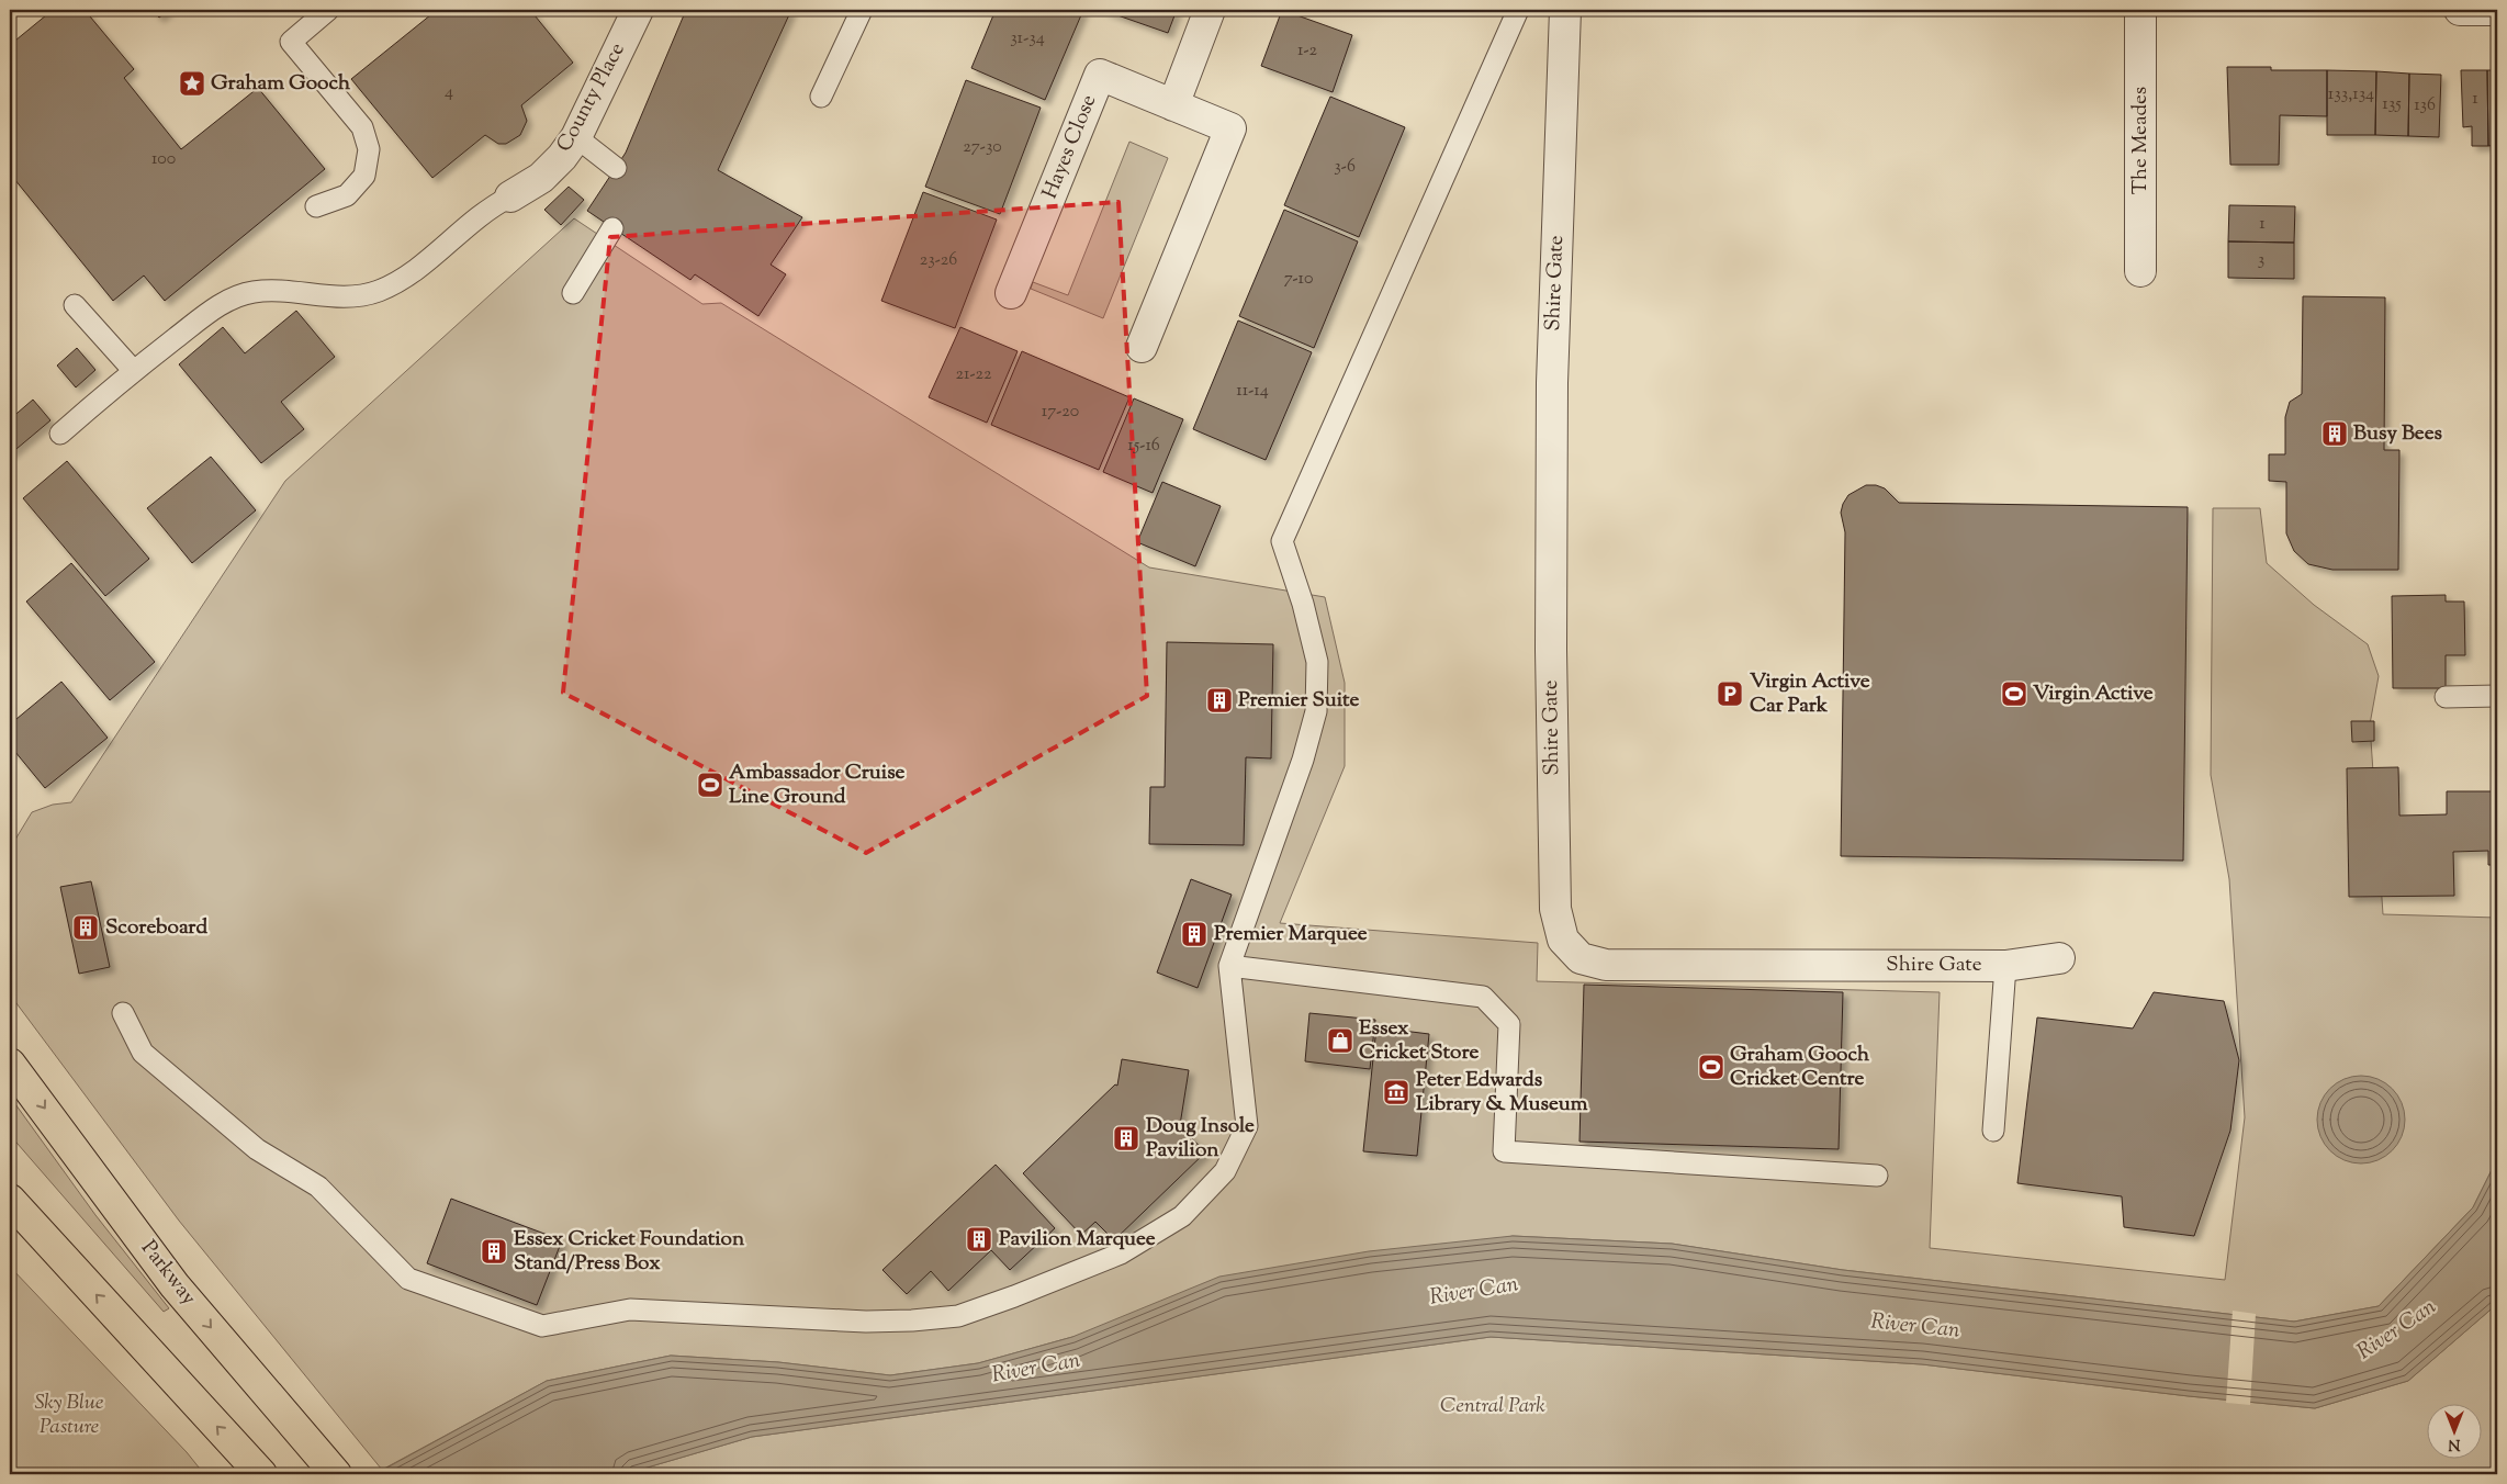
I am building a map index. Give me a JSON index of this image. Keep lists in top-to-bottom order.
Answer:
{
  "streets": {
    "main road": ["Parkway"],
    "street": [
      "County Place",
      "The Meades",
      "Hayes Close",
      "Shire Gate"
    ]
  },
  "water": ["River Can"],
  "parks": ["Sky Blue Pasture", "Central Park"],
  "places": {
    "place": ["Graham Gooch"],
    "building": [
      "Busy Bees",
      "Premier Suite",
      "Scoreboard",
      "Premier Marquee",
      "Doug Insole Pavilion",
      "Pavilion Marquee",
      "Essex Cricket Foundation Stand/Press Box"
    ],
    "parking": ["Virgin Active Car Park"],
    "sports": ["Virgin Active", "Ambassador Cruise Line Ground", "Graham Gooch Cricket Centre"],
    "shop": ["Essex Cricket Store"],
    "museum": ["Peter Edwards Library & Museum"]
  },
  "house_numbers": [
    "31-34",
    "1-2",
    "4",
    "133,134",
    "1",
    "135",
    "136",
    "27-30",
    "100",
    "3-6",
    "1",
    "23-26",
    "3",
    "7-10",
    "21-22",
    "11-14",
    "17-20",
    "15-16"
  ],
  "north": "bottom"
}
